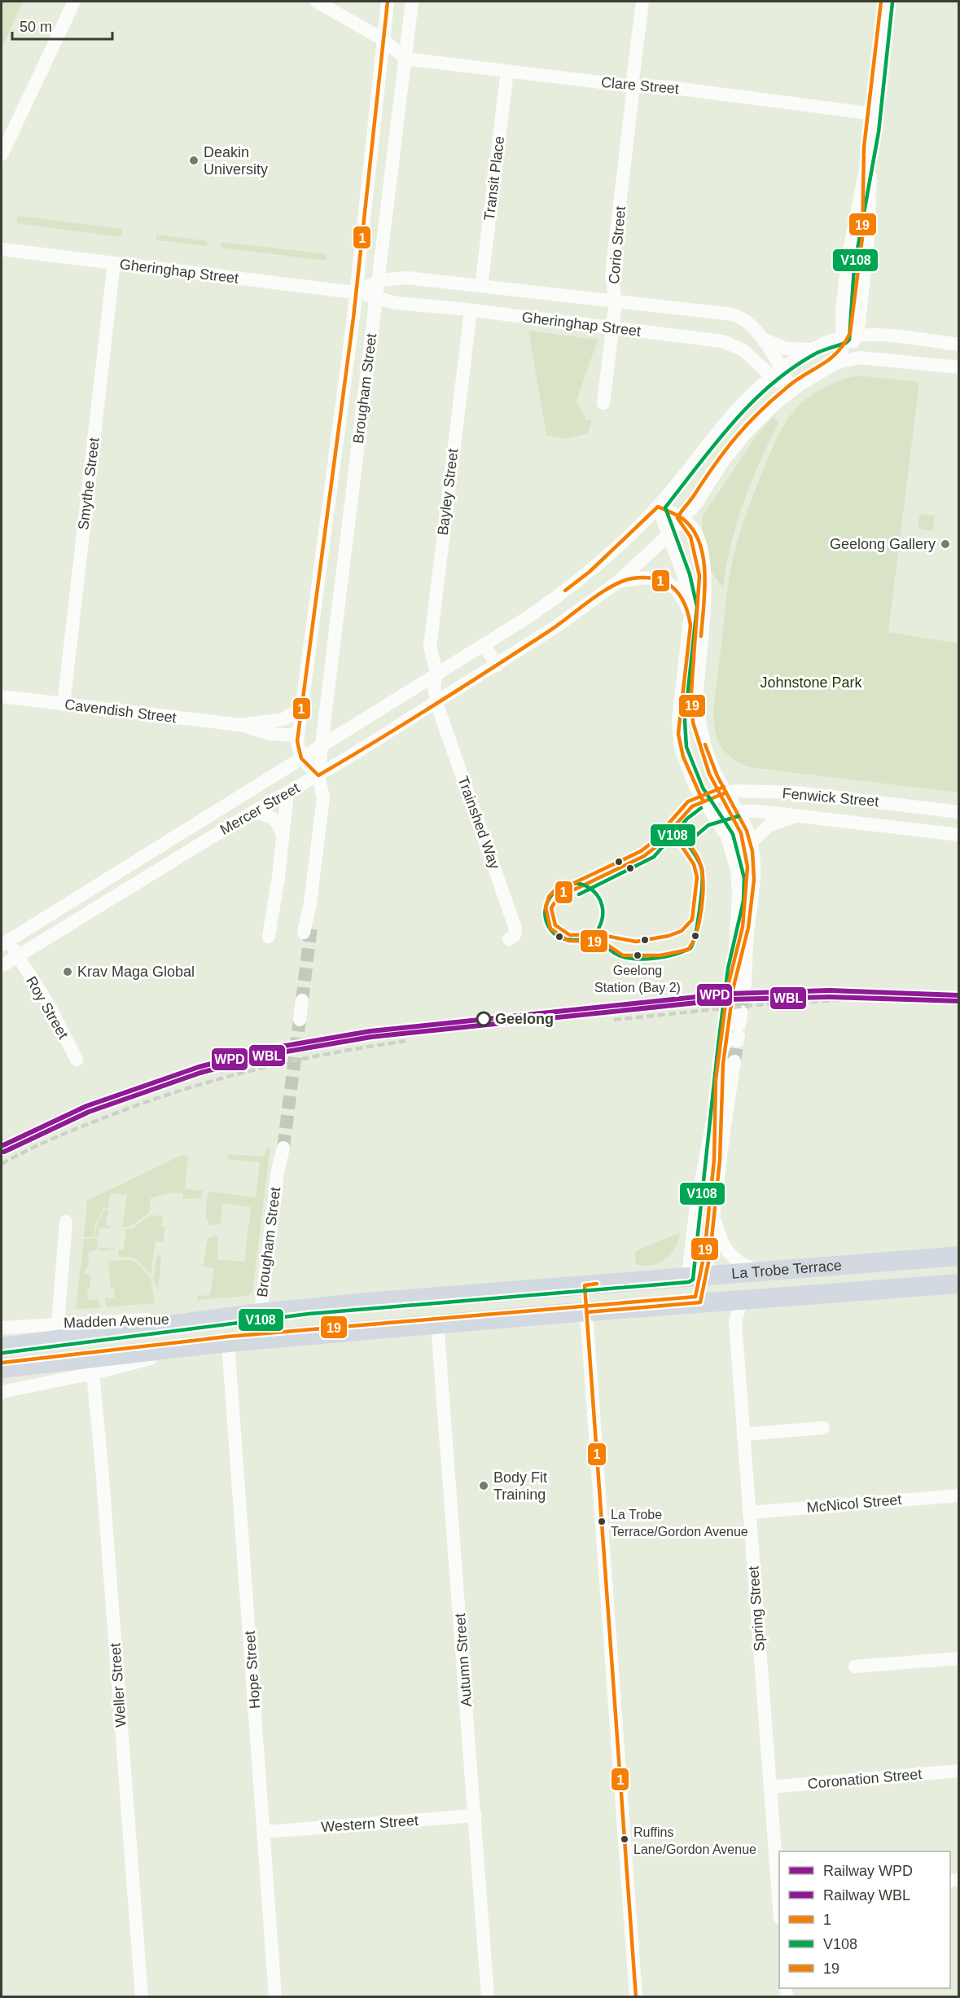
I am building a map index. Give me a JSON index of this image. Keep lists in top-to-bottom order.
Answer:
{
  "streets": {
    "highway": ["La Trobe Terrace"],
    "street": [
      "Clare Street",
      "Transit Place",
      "Corio Street",
      "Gheringhap Street",
      "Brougham Street",
      "Smythe Street",
      "Bayley Street",
      "Cavendish Street",
      "Fenwick Street",
      "Mercer Street",
      "Trainshed Way",
      "Roy Street",
      "Madden Avenue",
      "McNicol Street",
      "Spring Street",
      "Autumn Street",
      "Hope Street",
      "Weller Street",
      "Coronation Street",
      "Western Street"
    ]
  },
  "crossings": [
    ["Clare Street", "Transit Place"],
    ["Clare Street", "Corio Street"],
    ["Clare Street", "Brougham Street"],
    ["Transit Place", "Gheringhap Street"],
    ["Corio Street", "Gheringhap Street"],
    ["Gheringhap Street", "Brougham Street"],
    ["Gheringhap Street", "Smythe Street"],
    ["Gheringhap Street", "Bayley Street"],
    ["Gheringhap Street", "Mercer Street"],
    ["Brougham Street", "Cavendish Street"],
    ["Brougham Street", "Mercer Street"],
    ["Brougham Street", "La Trobe Terrace"],
    ["Brougham Street", "Madden Avenue"],
    ["Smythe Street", "Cavendish Street"],
    ["Bayley Street", "Mercer Street"],
    ["Bayley Street", "Trainshed Way"],
    ["Mercer Street", "Trainshed Way"],
    ["Mercer Street", "Roy Street"],
    ["La Trobe Terrace", "Madden Avenue"],
    ["La Trobe Terrace", "Spring Street"],
    ["La Trobe Terrace", "Autumn Street"],
    ["La Trobe Terrace", "Hope Street"],
    ["McNicol Street", "Spring Street"],
    ["Spring Street", "Coronation Street"],
    ["Autumn Street", "Western Street"],
    ["Hope Street", "Western Street"]
  ],
  "parks": ["Johnstone Park"],
  "places": [
    "Deakin University",
    "Geelong Gallery",
    "Geelong Station (Bay 2)",
    "Krav Maga Global",
    "Geelong",
    "Body Fit Training",
    "La Trobe Terrace/Gordon Avenue",
    "Ruffins Lane/Gordon Avenue"
  ],
  "lines": [
    "transit line 1",
    "transit line 19",
    "transit line V108",
    "rail line WPD",
    "rail line WBL"
  ],
  "legend": [
    "Railway WPD",
    "Railway WBL",
    "1",
    "V108",
    "19"
  ],
  "scale_bar": "50 m"
}
